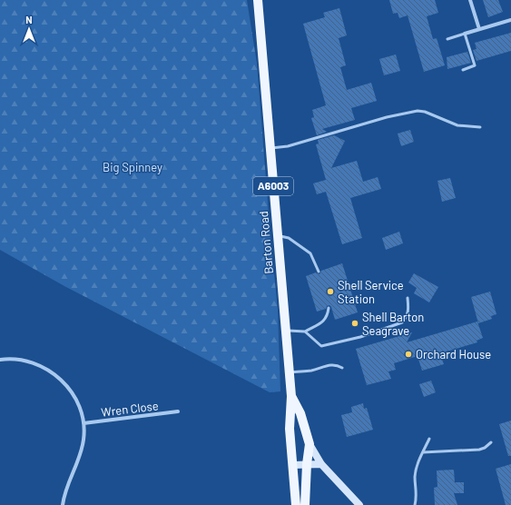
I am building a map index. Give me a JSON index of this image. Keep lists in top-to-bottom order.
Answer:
{
  "streets": {
    "main road": ["A6003", "Barton Road"],
    "street": ["Wren Close"]
  },
  "parks": ["Big Spinney"],
  "places": ["Shell Service Station", "Shell Barton Seagrave", "Orchard House"],
  "north": "top"
}
